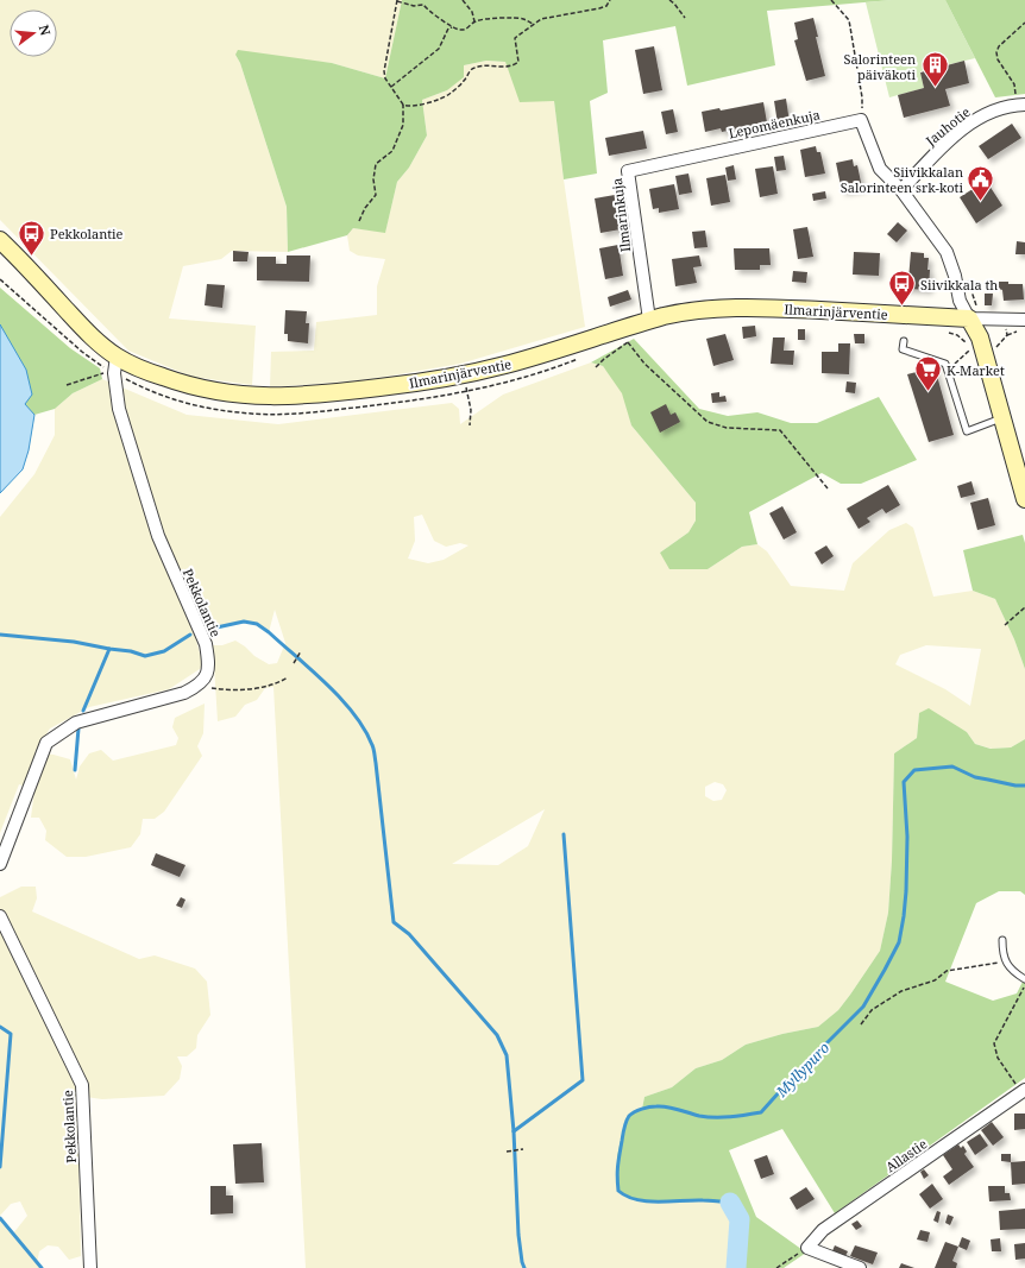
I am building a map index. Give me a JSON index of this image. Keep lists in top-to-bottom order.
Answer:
{
  "streets": {
    "main road": ["Ilmarinjärventie"],
    "street": [
      "Lepomäenkuja",
      "Jauhotie",
      "Ilmarinkuja",
      "Pekkolantie",
      "Allastie"
    ]
  },
  "crossings": [
    ["Lepomäenkuja", "Ilmarinkuja"],
    ["Ilmarinkuja", "Ilmarinjärventie"],
    ["Ilmarinjärventie", "Pekkolantie"]
  ],
  "water": ["Myllypuro"],
  "places": {
    "building": ["Salorinteen päiväkoti"],
    "public building": ["Siivikkalan Salorinteen srk-koti"],
    "bus stop": ["Pekkolantie", "Siivikkala th"],
    "supermarket": ["K-Market"]
  },
  "north": "right"
}
